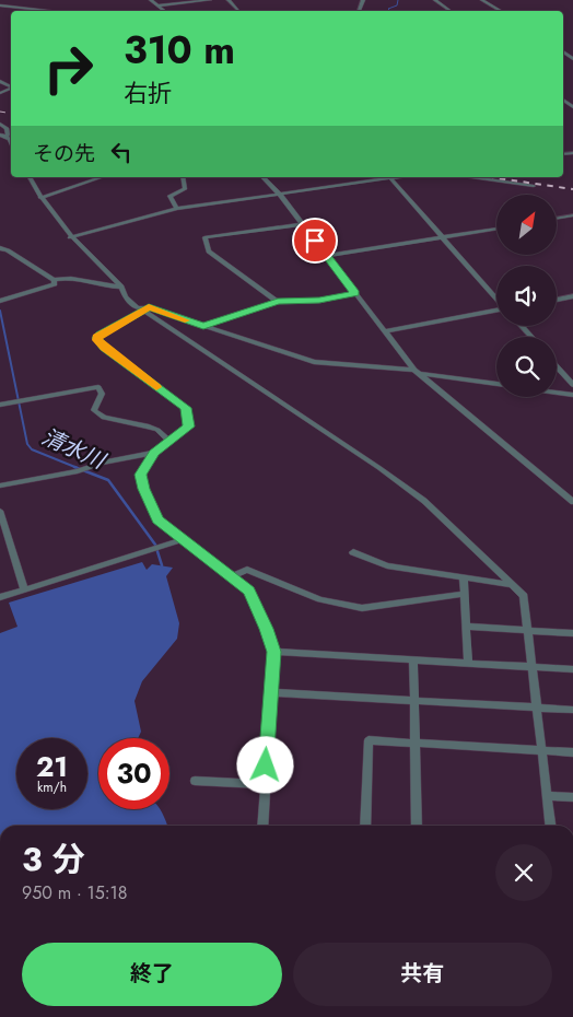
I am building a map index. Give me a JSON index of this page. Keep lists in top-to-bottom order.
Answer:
{
  "water": ["清水川"],
  "north": "top right",
  "page": {
    "turn": ["310 m", "右折"],
    "then": "その先",
    "speed": "21 km/h",
    "limit": "30",
    "heading": ["3 分", "950 m · 15:18"],
    "buttons": ["終了", "共有"]
  }
}
